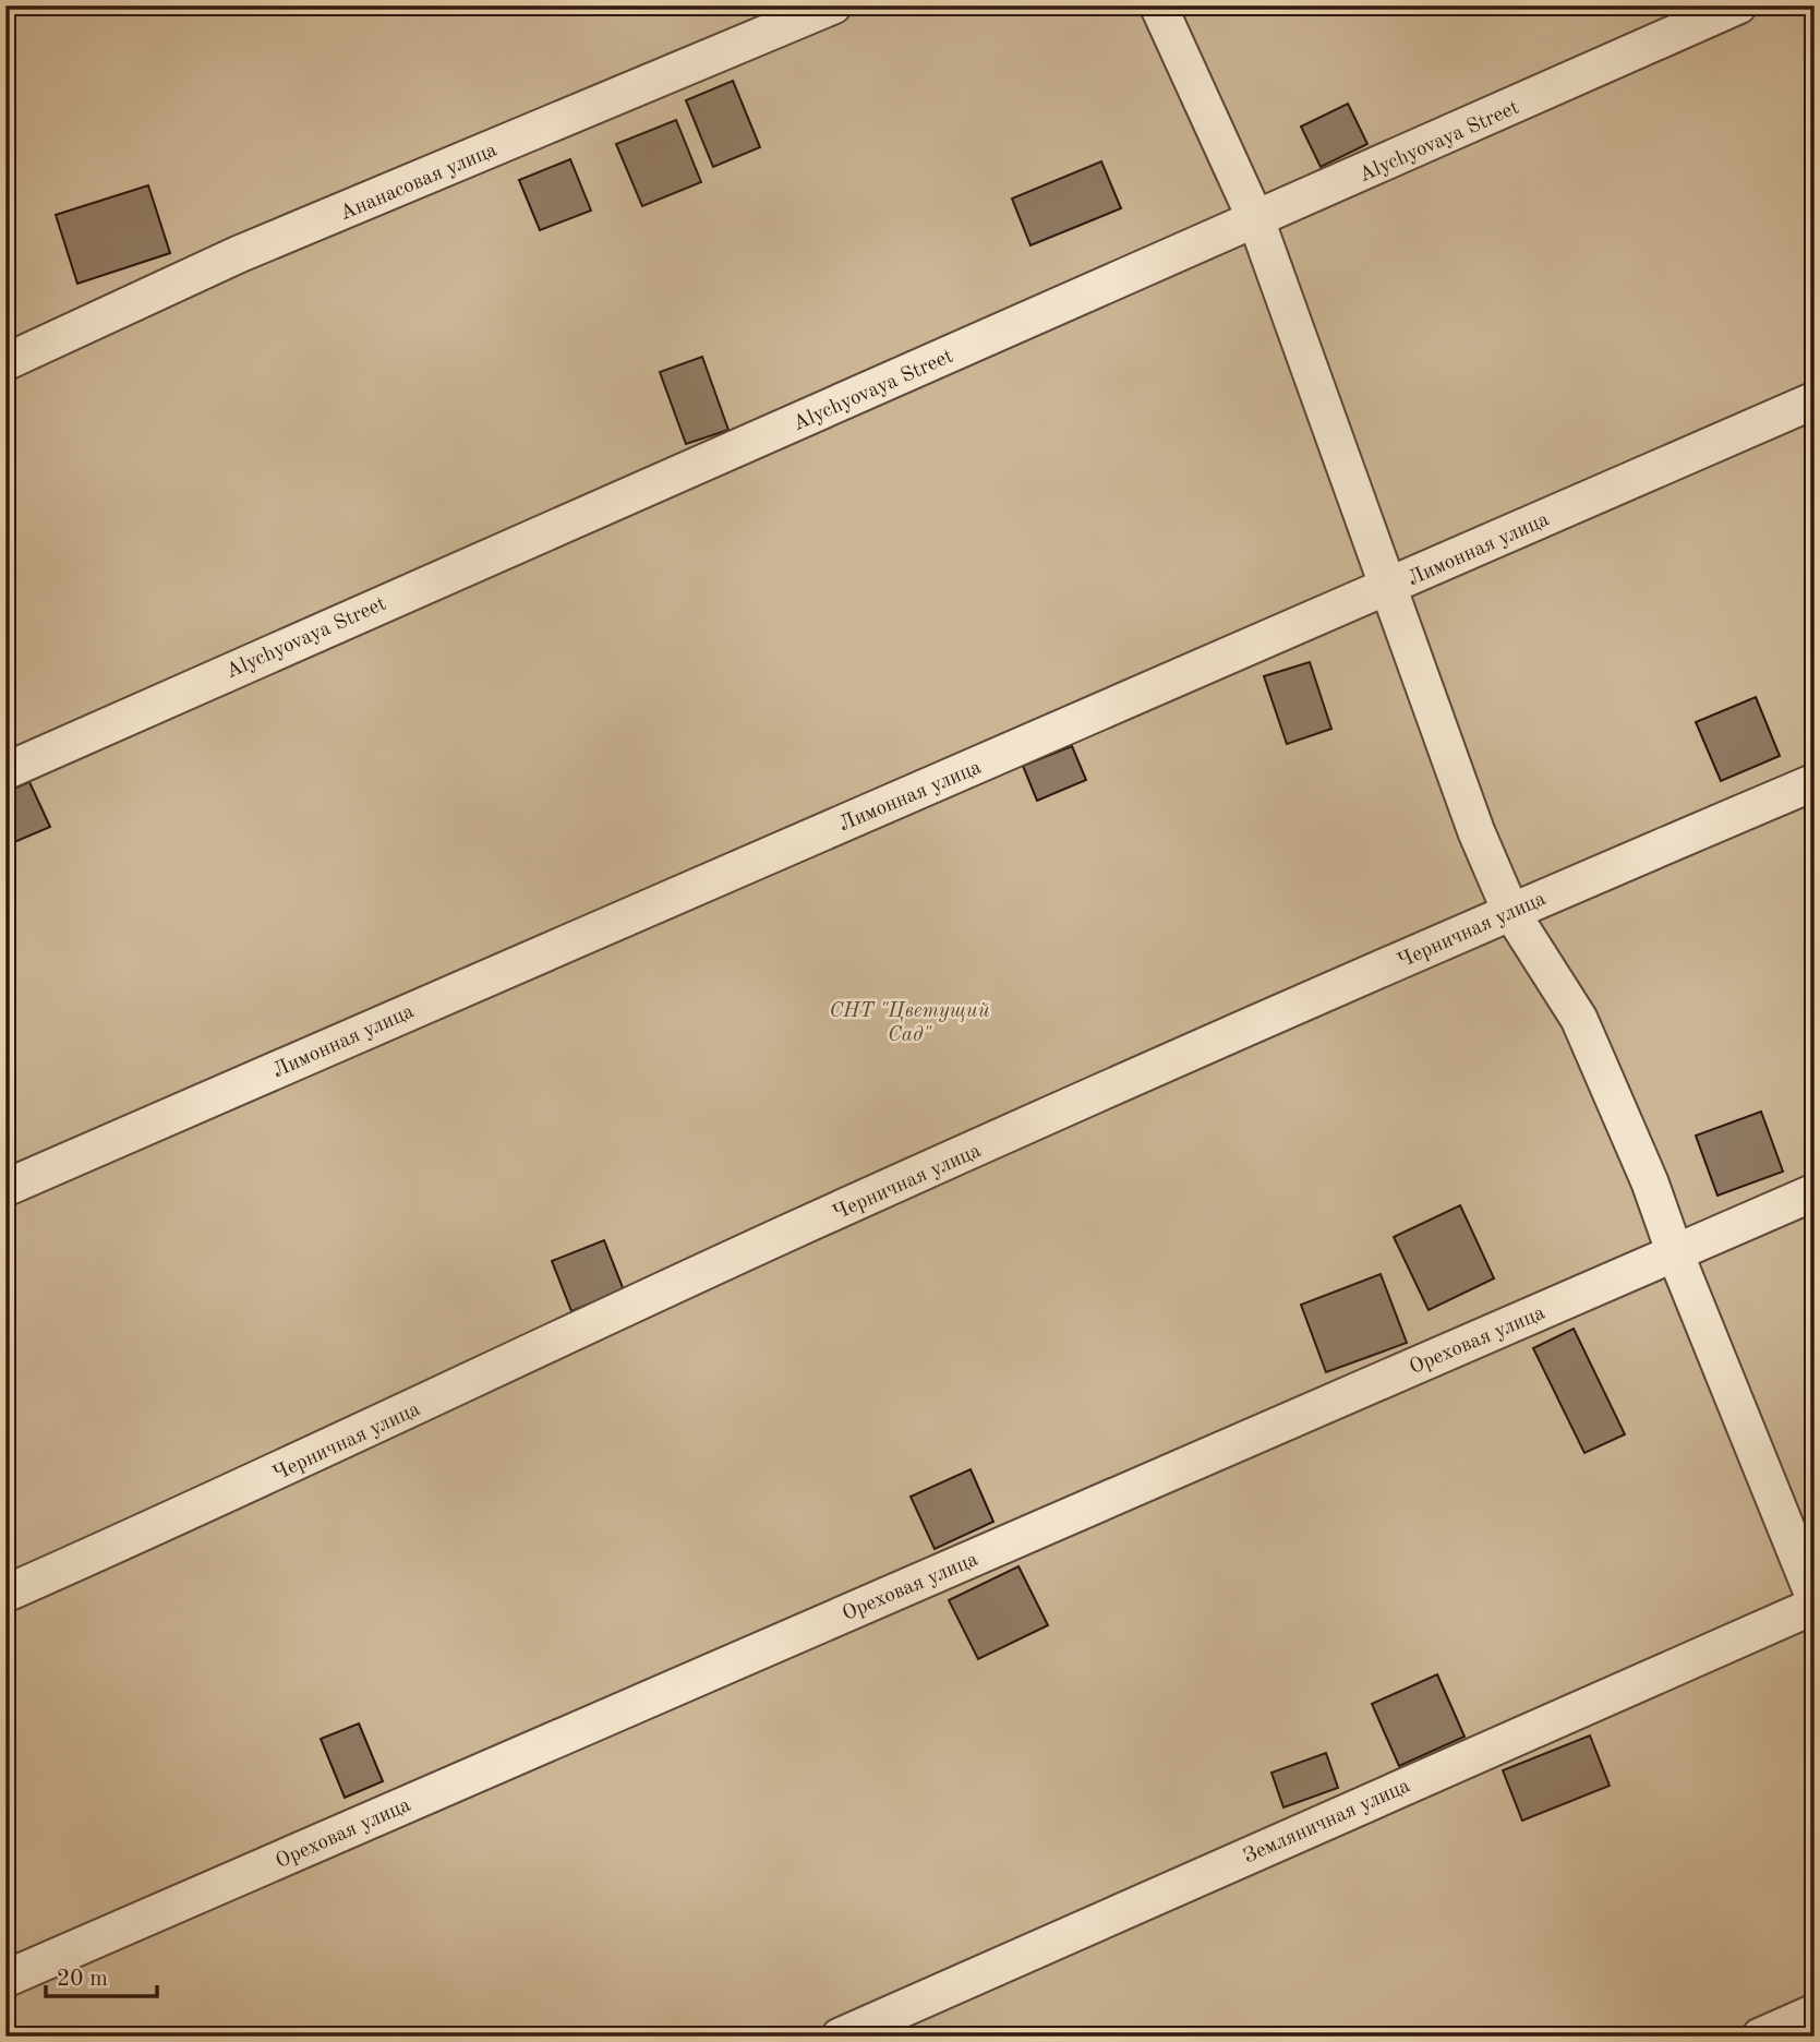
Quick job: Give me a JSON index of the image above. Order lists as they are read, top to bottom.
{
  "streets": {
    "street": [
      "Alychyovaya Street",
      "Ананасовая улица",
      "Лимонная улица",
      "Черничная улица",
      "Ореховая улица",
      "Земляничная улица"
    ]
  },
  "parks": ["СНТ \"Цветущий Сад\""],
  "scale_bar": "20 m"
}
